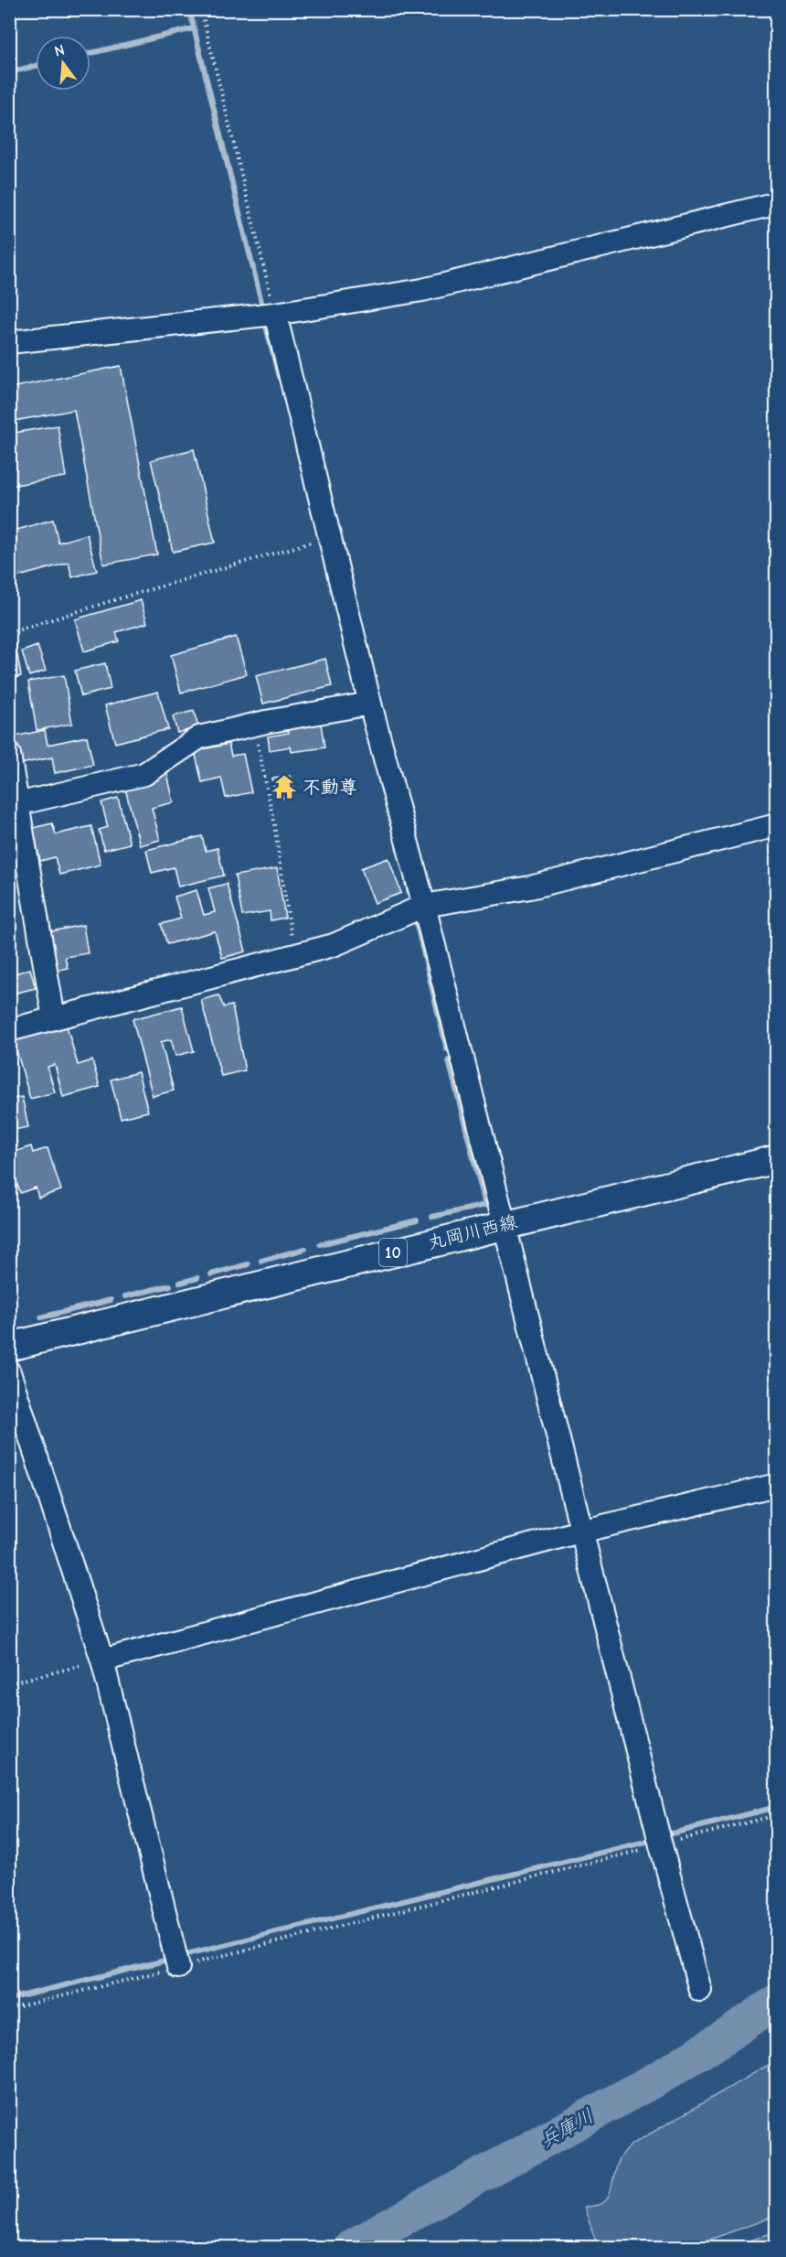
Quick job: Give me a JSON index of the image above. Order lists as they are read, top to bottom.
{
  "streets": {
    "main road": ["丸岡川西線", "10"]
  },
  "water": ["兵庫川"],
  "places": {
    "temple": ["不動尊"]
  },
  "north": "top"
}
